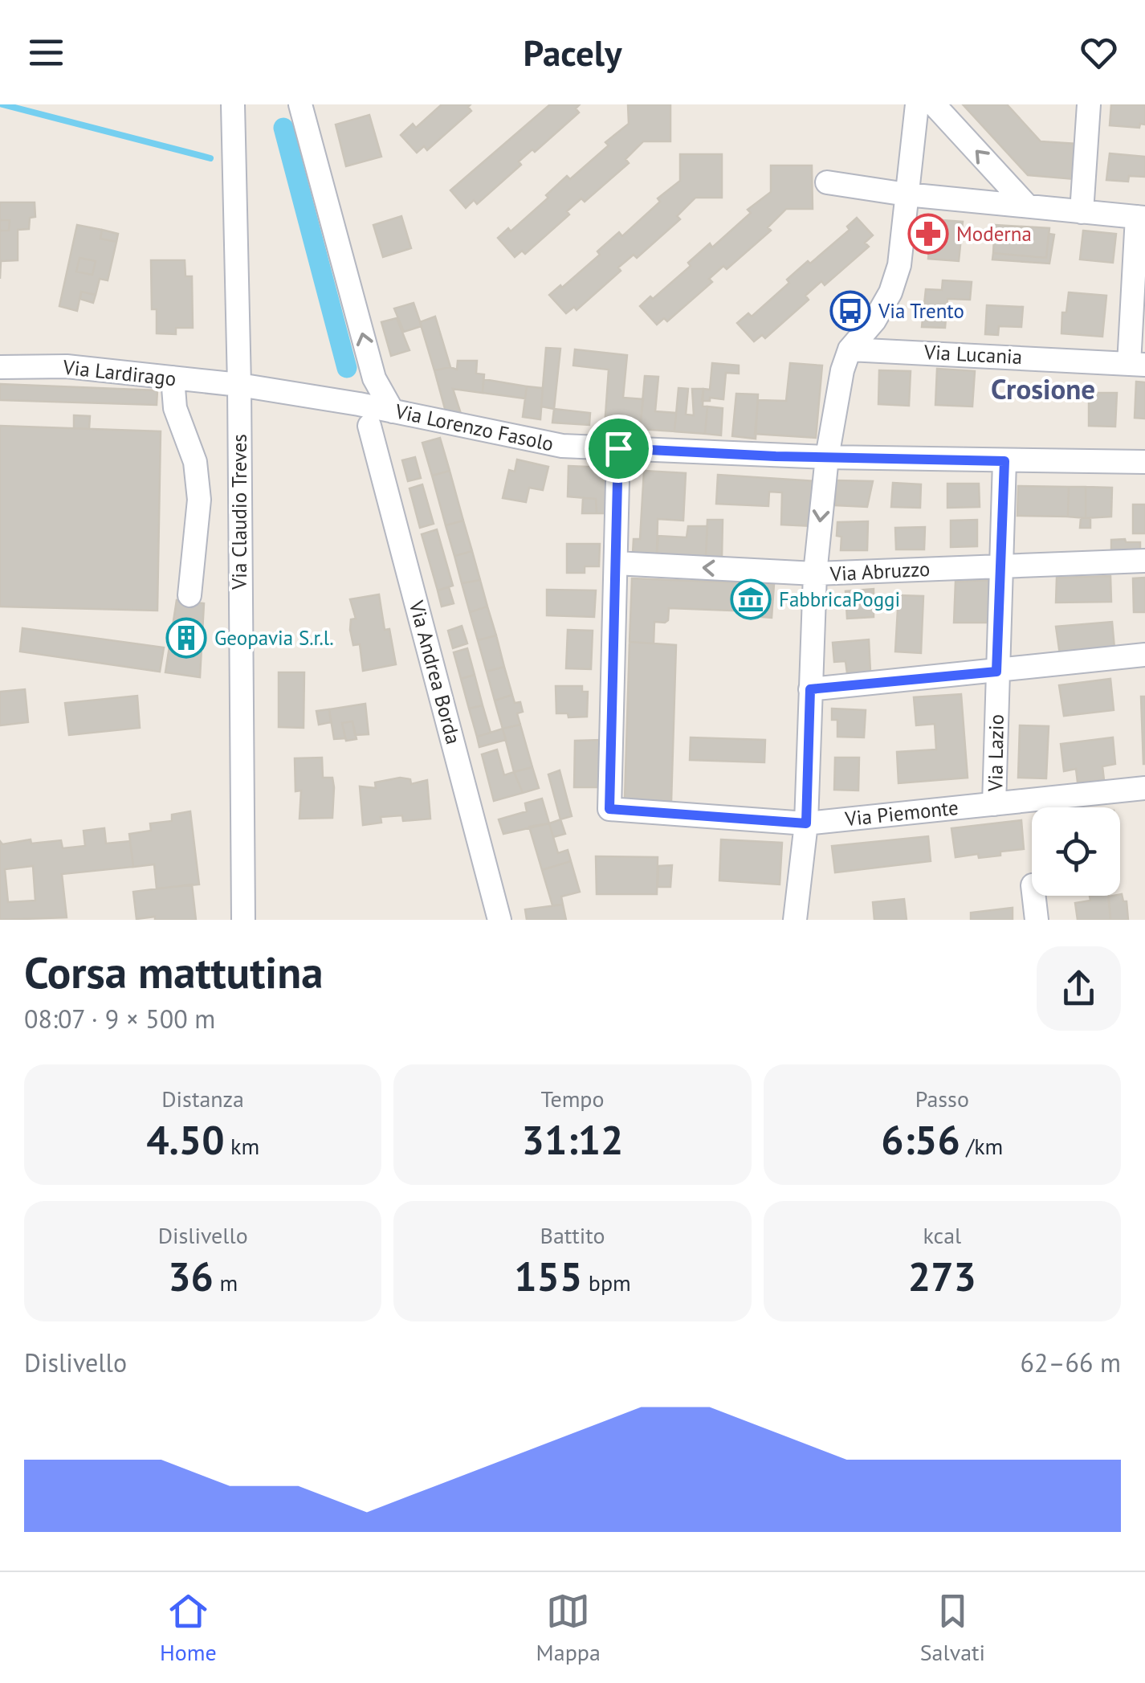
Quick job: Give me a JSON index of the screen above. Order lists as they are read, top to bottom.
{
  "streets": {
    "street": [
      "Via Lucania",
      "Via Lardirago",
      "Via Lorenzo Fasolo",
      "Via Claudio Treves",
      "Via Abruzzo",
      "Via Andrea Borda",
      "Via Lazio",
      "Via Piemonte"
    ]
  },
  "crossings": [
    ["Via Lardirago", "Via Lorenzo Fasolo"],
    ["Via Lardirago", "Via Claudio Treves"],
    ["Via Lorenzo Fasolo", "Via Claudio Treves"],
    ["Via Lorenzo Fasolo", "Via Lazio"],
    ["Via Abruzzo", "Via Lazio"],
    ["Via Abruzzo", "Via Piemonte"],
    ["Via Lazio", "Via Piemonte"]
  ],
  "one_way": ["Via Abruzzo"],
  "districts": ["Crosione"],
  "places": {
    "pharmacy": ["Moderna"],
    "bus stop": ["Via Trento"],
    "museum": ["FabbricaPoggi"],
    "building": ["Geopavia S.r.l."]
  },
  "page": {
    "header": "Pacely",
    "heading": ["Corsa mattutina", "08:07 · 9 × 500 m"],
    "stats": [
      ["Distanza", "4.50 km"],
      ["Tempo", "31:12"],
      ["Passo", "6:56 /km"],
      ["Dislivello", "36 m"],
      ["Battito", "155 bpm"],
      ["kcal", "273"]
    ],
    "chart": ["Dislivello", "62–66 m"],
    "tabs": ["Home", "Mappa", "Salvati"]
  }
}
